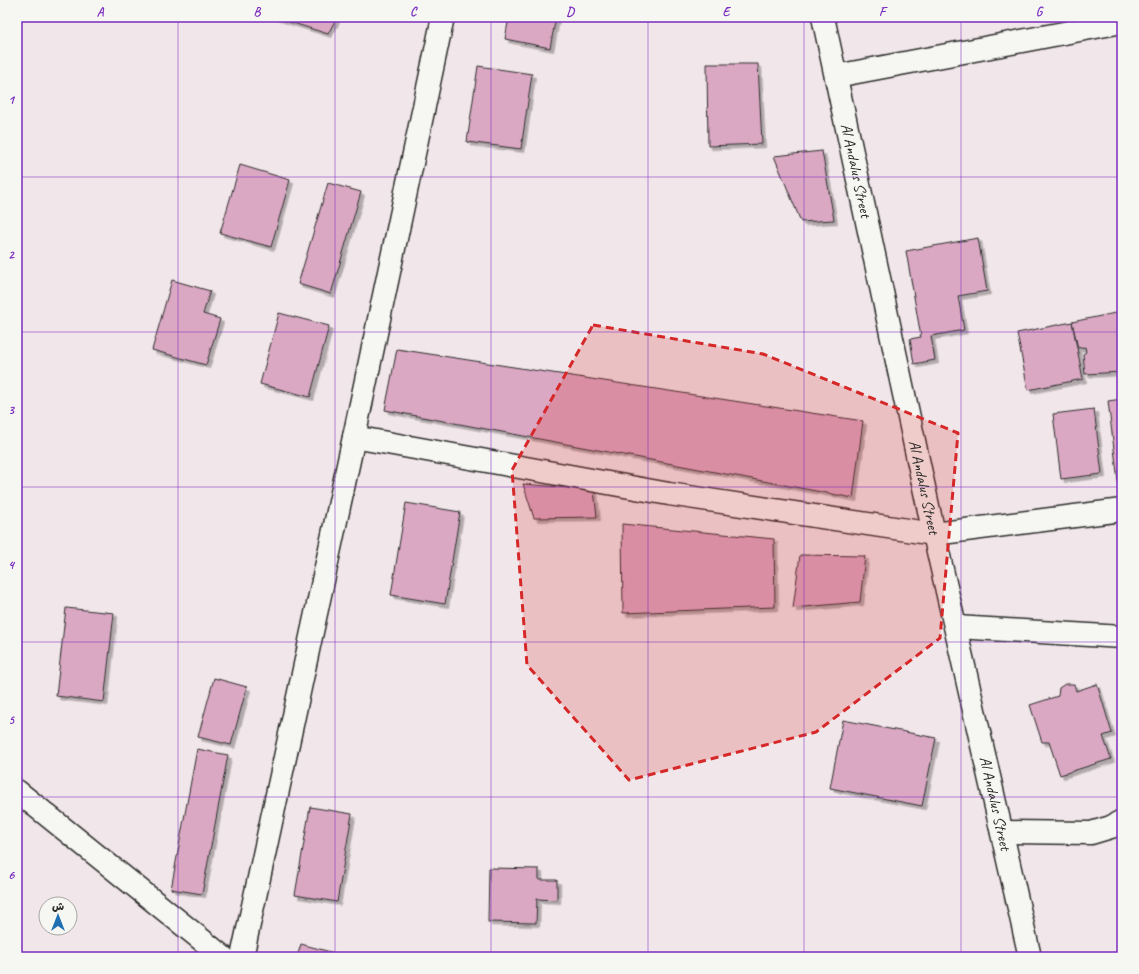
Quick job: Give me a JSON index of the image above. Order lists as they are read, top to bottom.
{
  "streets": {
    "main road": ["Al Andalus Street"]
  },
  "north": "top",
  "grid": {
    "columns": [
      "A",
      "B",
      "C",
      "D",
      "E",
      "F",
      "G"
    ],
    "rows": [
      "1",
      "2",
      "3",
      "4",
      "5",
      "6"
    ]
  }
}
